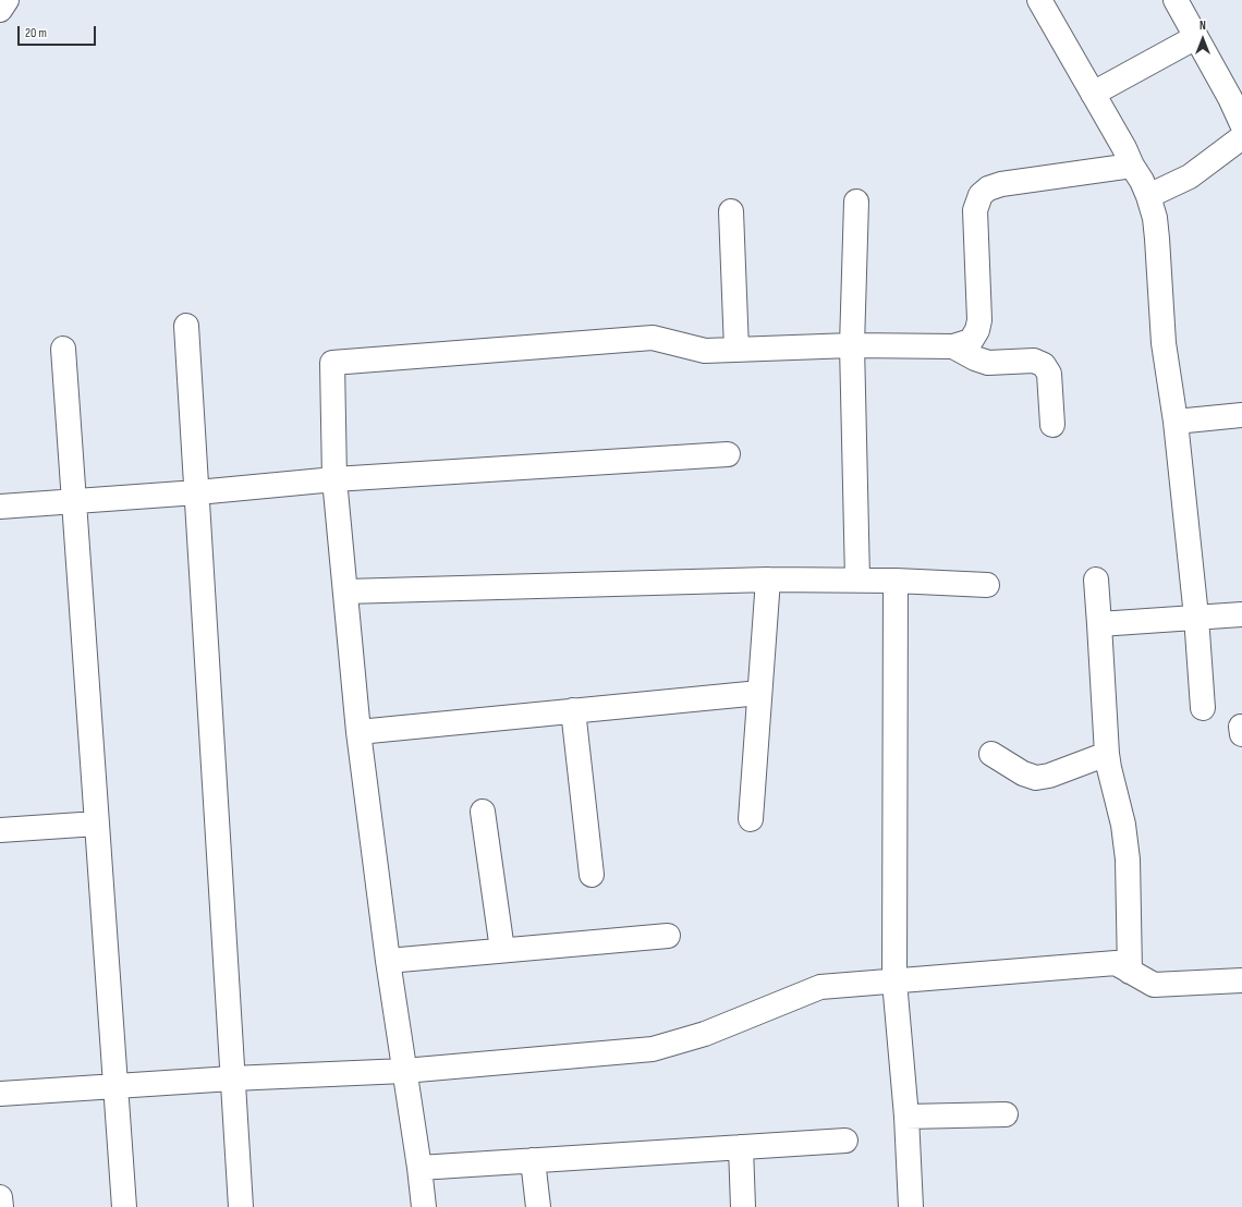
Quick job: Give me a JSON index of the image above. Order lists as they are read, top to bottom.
{
  "scale_bar": "20 m",
  "north": "top"
}
